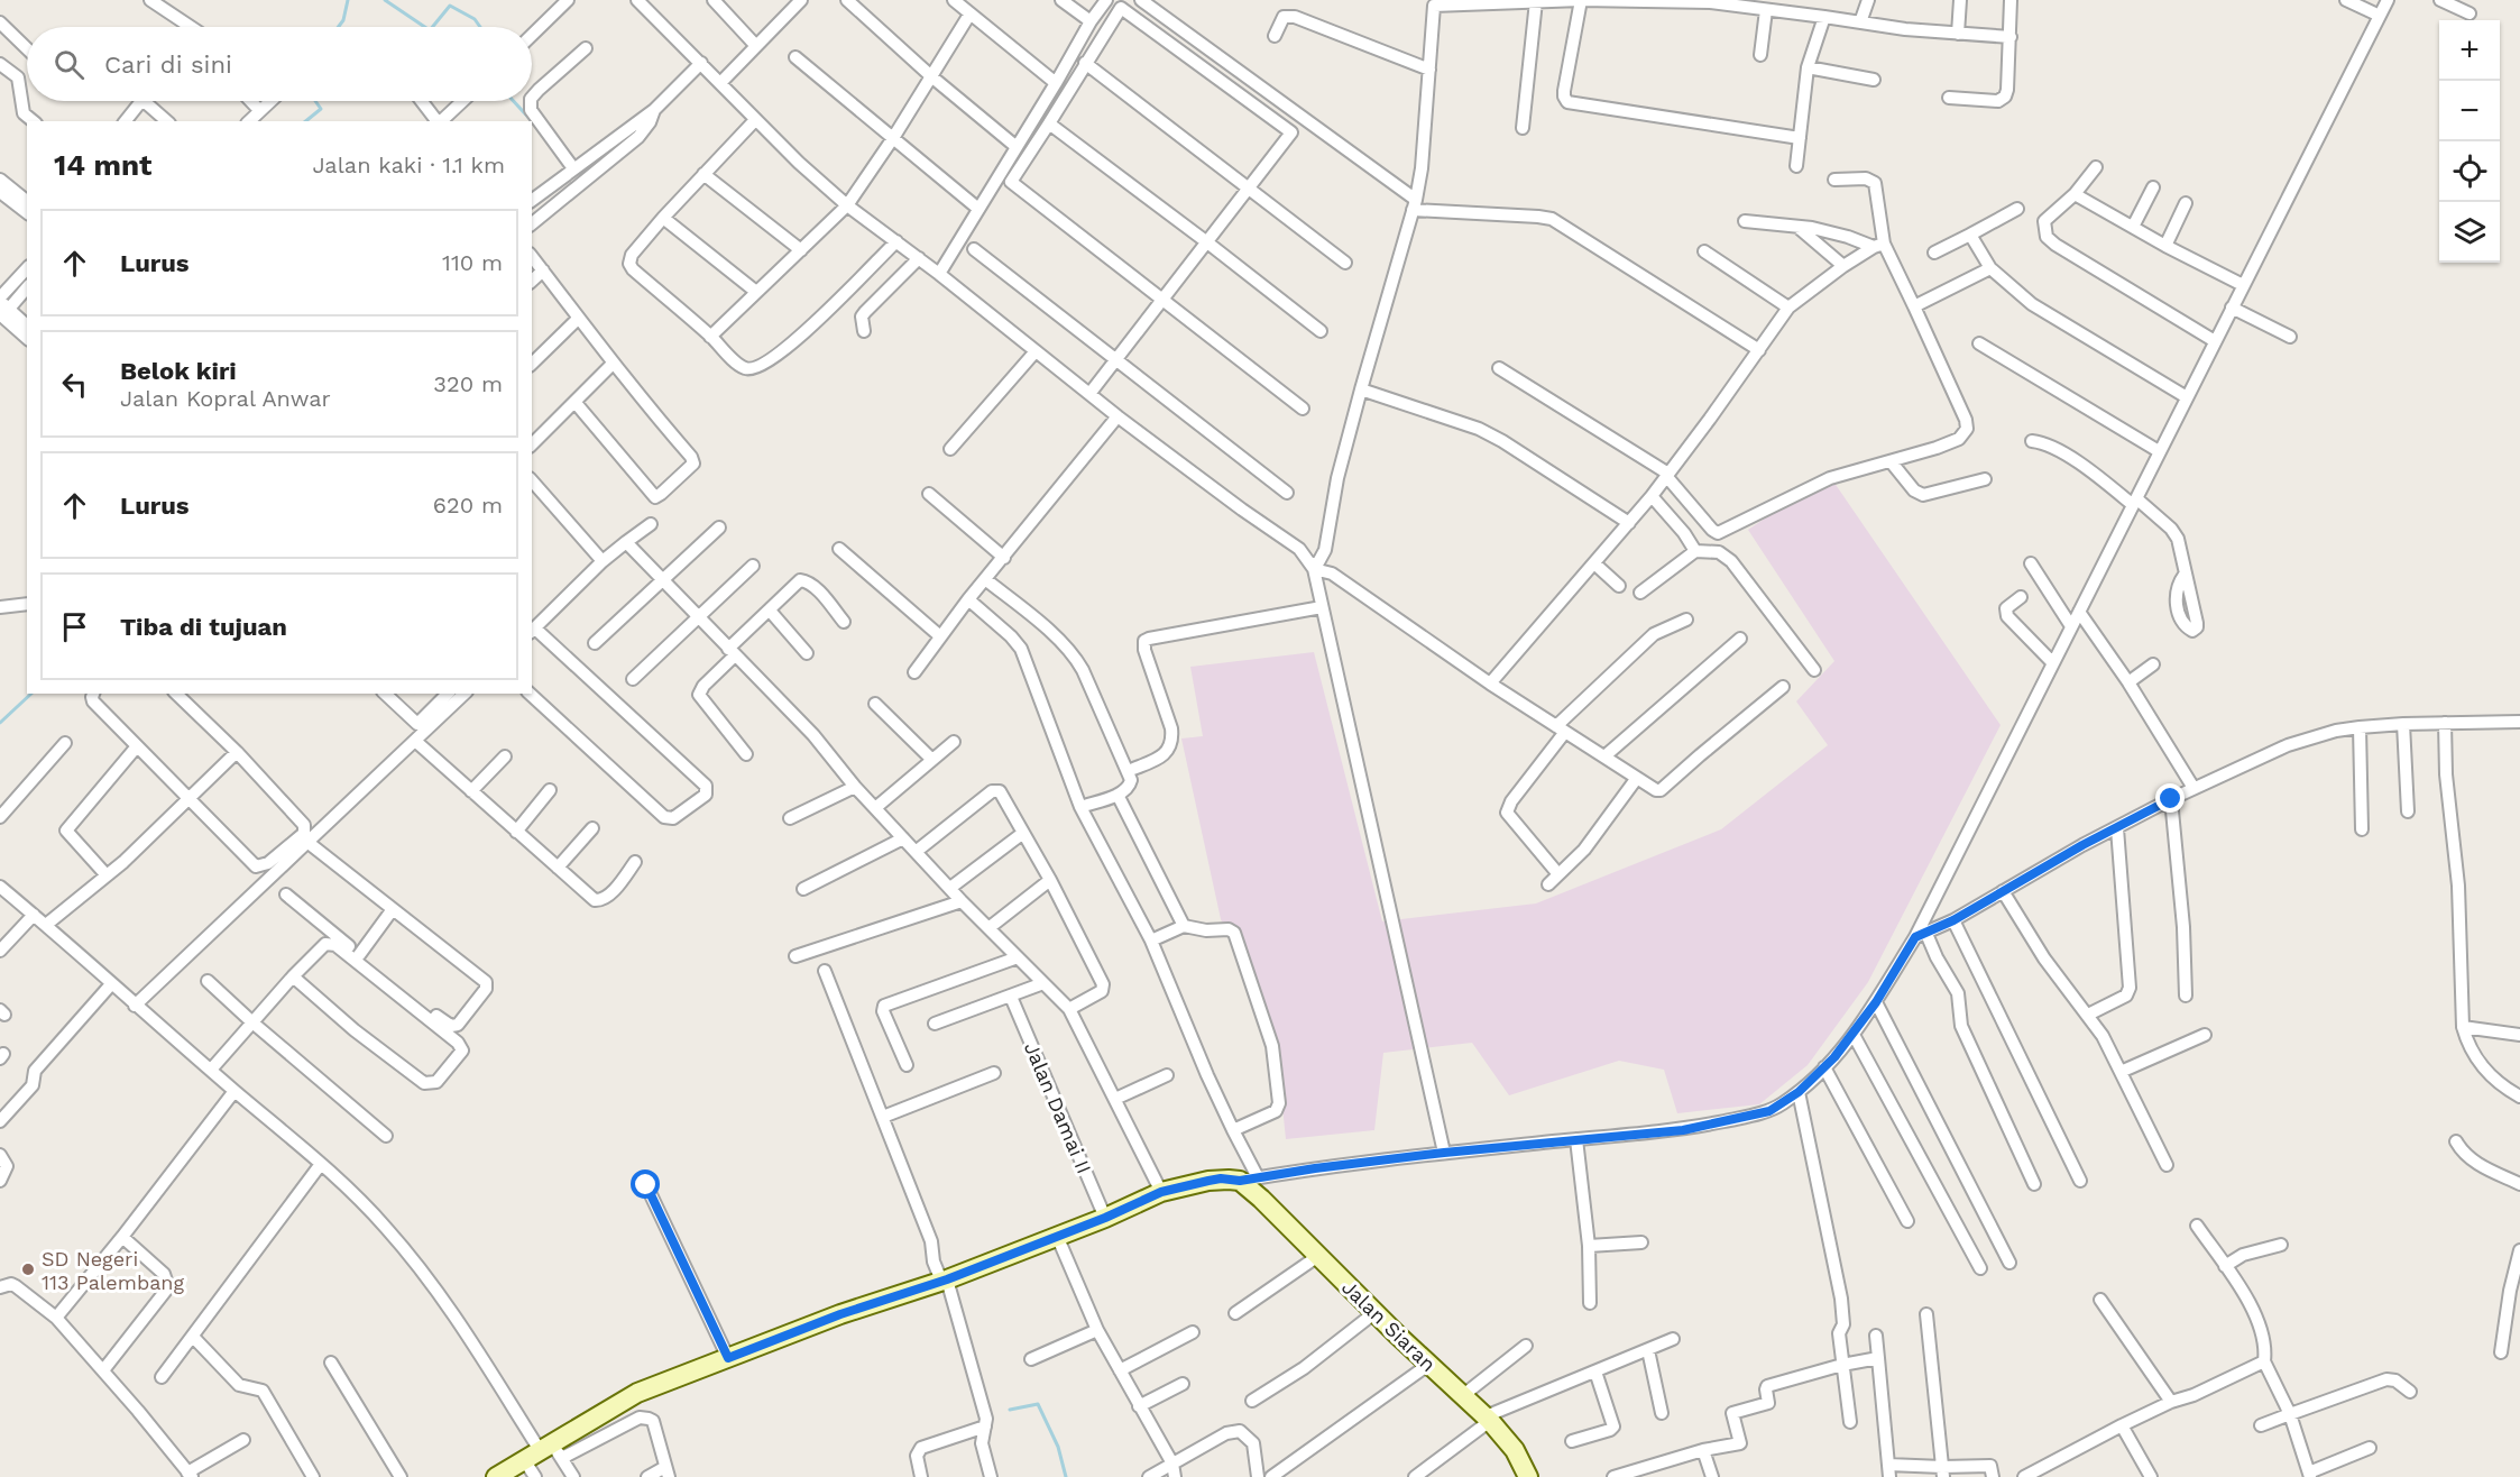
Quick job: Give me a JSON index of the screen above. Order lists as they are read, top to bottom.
{
  "streets": {
    "street": ["Jalan Damai II", "Jalan Siaran"]
  },
  "places": ["SD Negeri 113 Palembang"],
  "page": {
    "map_buttons": ["+", "−"],
    "search": "Cari di sini",
    "heading": ["14 mnt", "Jalan kaki · 1.1 km"],
    "list": [
      ["Lurus", "110 m"],
      ["Belok kiri", "Jalan Kopral Anwar", "320 m"],
      ["Lurus", "620 m"],
      "Tiba di tujuan"
    ]
  }
}
